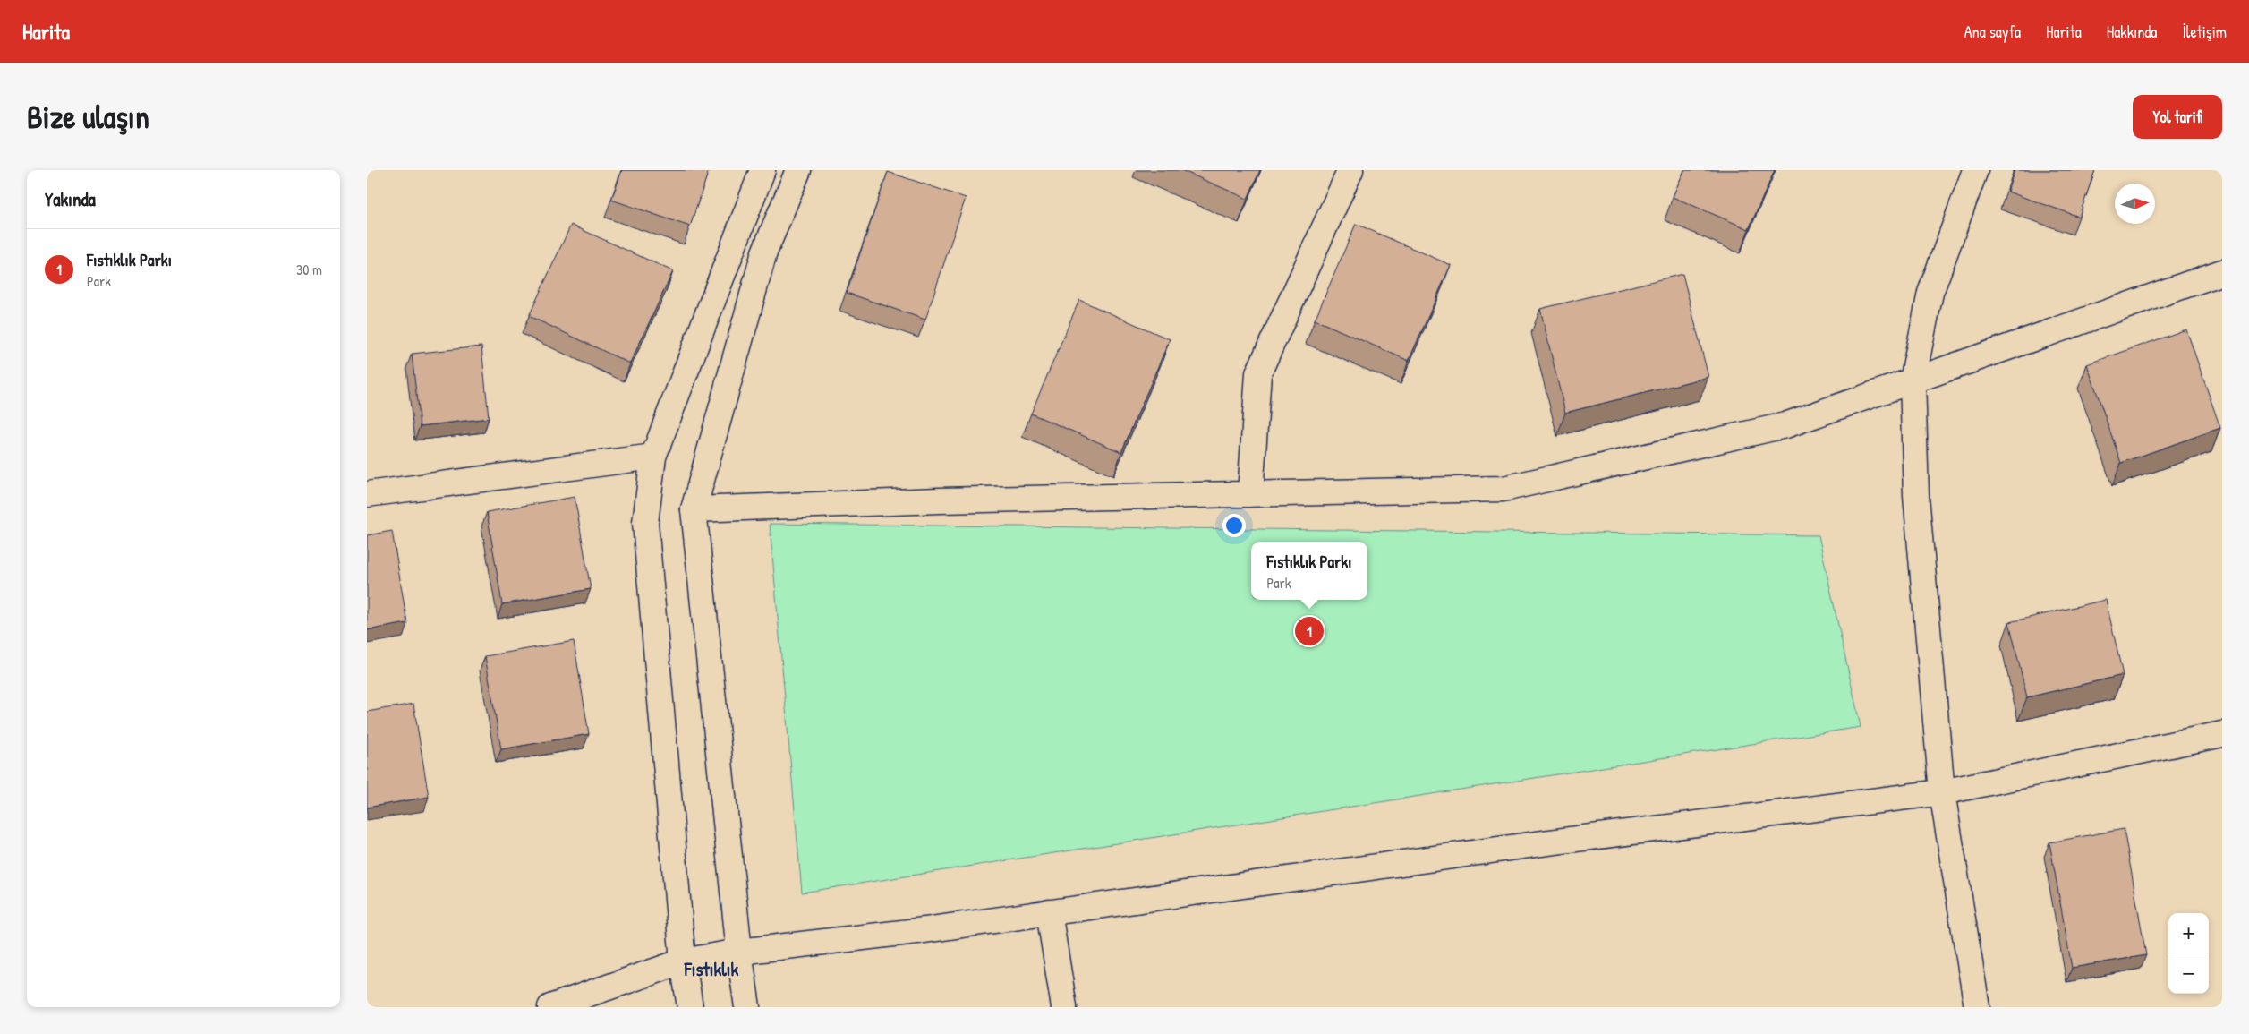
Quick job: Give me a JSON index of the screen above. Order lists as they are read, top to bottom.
{
  "districts": ["Fıstıklık"],
  "north": "right",
  "page": {
    "header": "Harita",
    "nav": [
      "Ana sayfa",
      "Harita",
      "Hakkında",
      "İletişim"
    ],
    "buttons": "Yol tarifi",
    "title": "Bize ulaşın",
    "heading": "Yakında",
    "list": [
      {
        "mark": "1",
        "name": "Fıstıklık Parkı",
        "note": "Park",
        "value": "30 m"
      }
    ],
    "popup": ["Fıstıklık Parkı", "Park"],
    "pins": "1",
    "map_buttons": ["+", "−"]
  }
}
